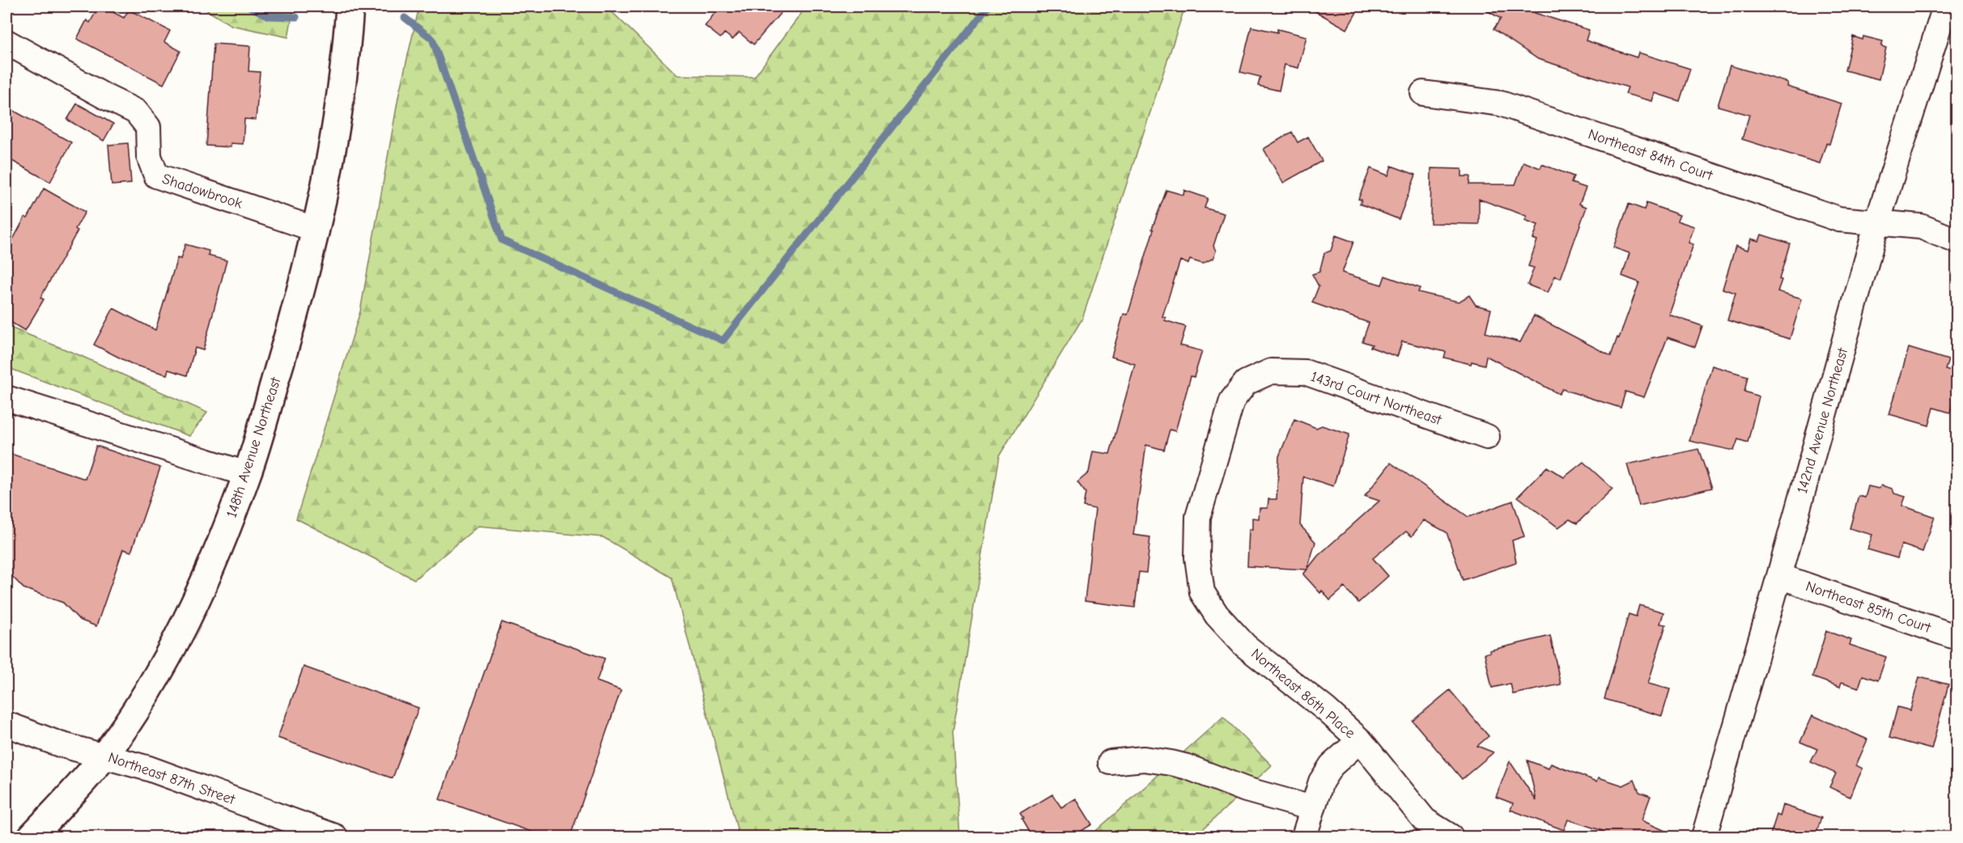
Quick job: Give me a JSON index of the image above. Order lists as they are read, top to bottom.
{
  "streets": {
    "main road": ["148th Avenue Northeast"],
    "street": [
      "Northeast 84th Court",
      "Shadowbrook",
      "143rd Court Northeast",
      "142nd Avenue Northeast",
      "Northeast 85th Court",
      "Northeast 86th Place",
      "Northeast 87th Street"
    ]
  },
  "crossings": [
    ["Northeast 84th Court", "142nd Avenue Northeast"],
    ["Shadowbrook", "148th Avenue Northeast"],
    ["143rd Court Northeast", "Northeast 86th Place"],
    ["142nd Avenue Northeast", "Northeast 85th Court"],
    ["148th Avenue Northeast", "Northeast 87th Street"]
  ]
}
